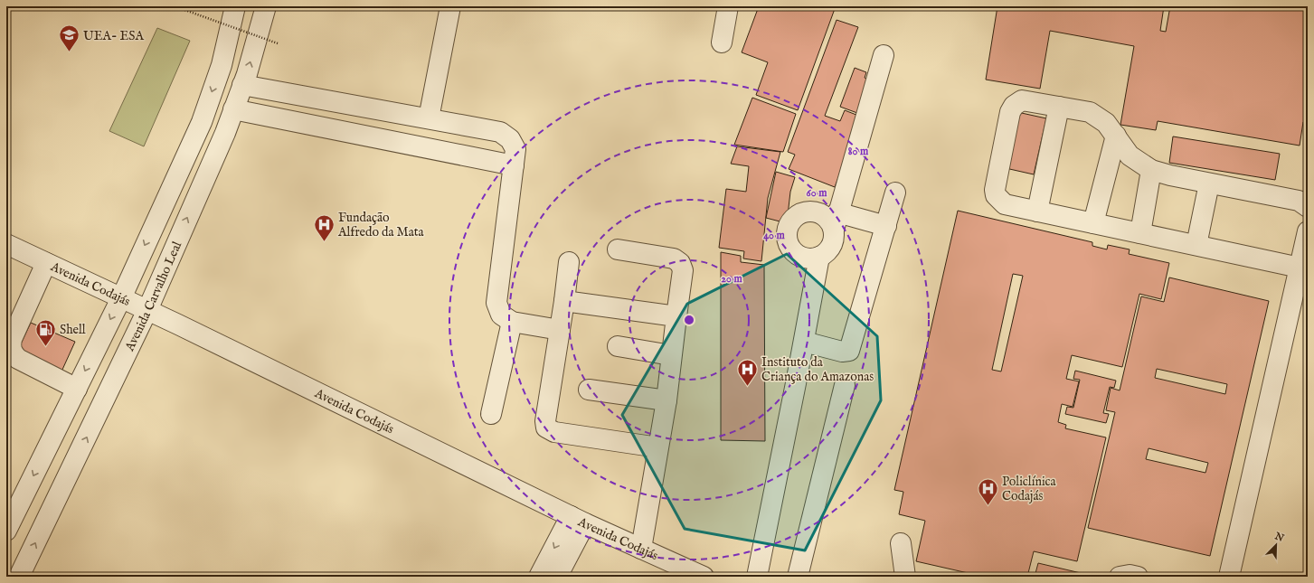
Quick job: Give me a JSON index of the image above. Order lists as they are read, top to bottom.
{
  "streets": {
    "street": ["Avenida Codajás", "Avenida Carvalho Leal"]
  },
  "crossings": [
    ["Avenida Codajás", "Avenida Carvalho Leal"]
  ],
  "places": {
    "school or university": ["UEA- ESA"],
    "hospital": ["Fundação Alfredo da Mata", "Instituto da Criança do Amazonas", "Policlínica Codajás"],
    "fuel station": ["Shell"]
  },
  "north": "top right",
  "rings": [
    "80 m",
    "60 m",
    "40 m",
    "20 m"
  ]
}
